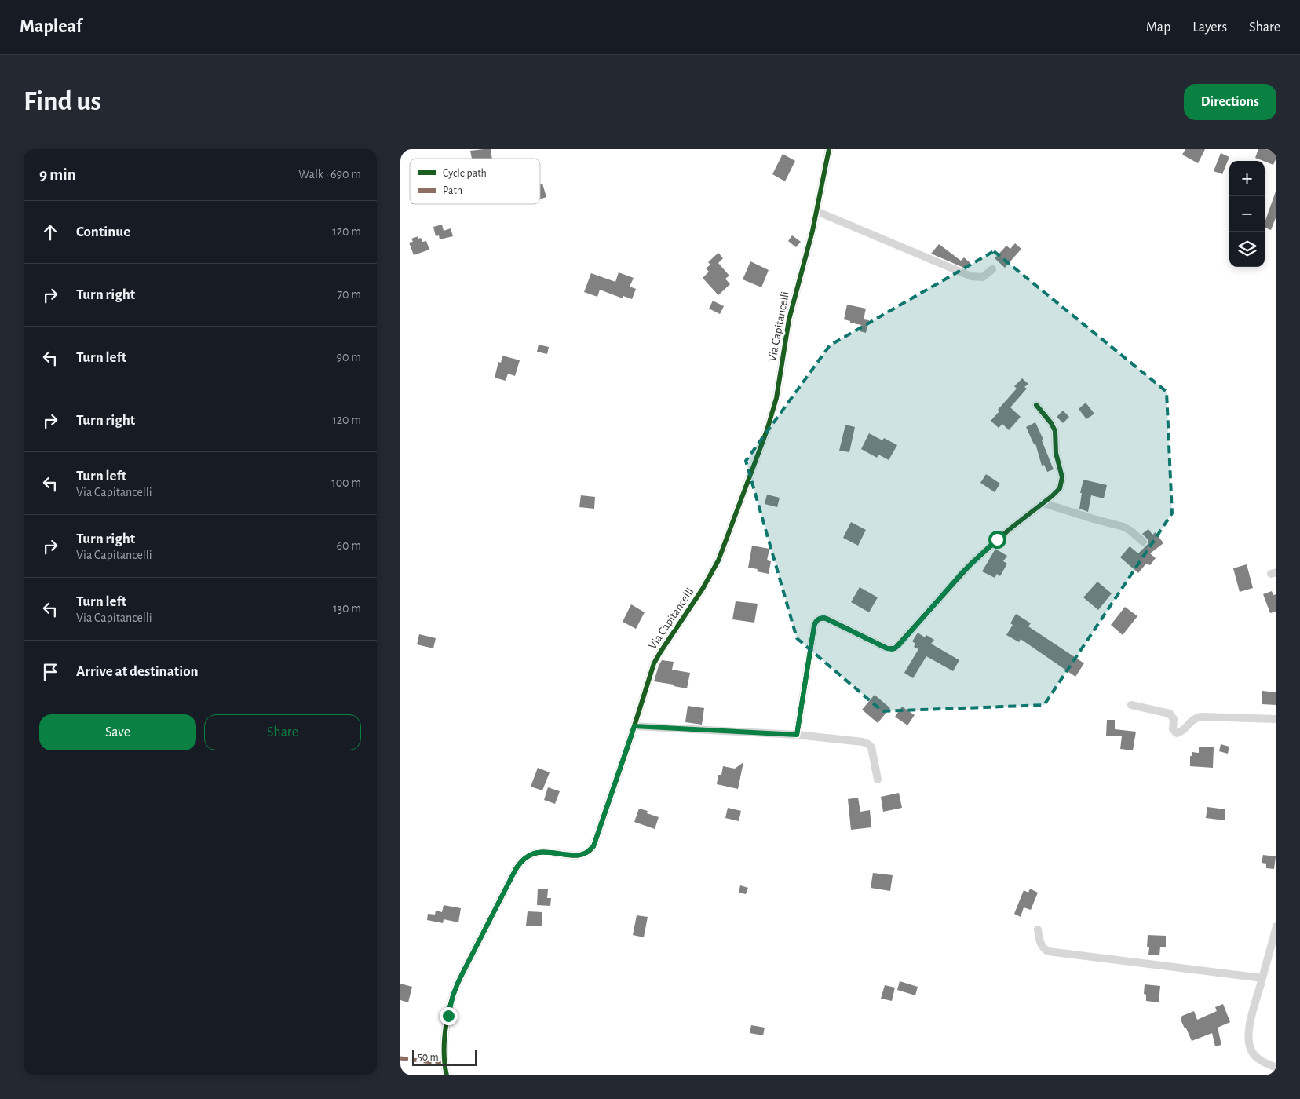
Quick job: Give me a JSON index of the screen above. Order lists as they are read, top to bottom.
{
  "streets": {
    "street": ["Via Capitancelli"]
  },
  "legend": ["Cycle path", "Path"],
  "scale_bar": "50 m",
  "page": {
    "header": "Mapleaf",
    "nav": ["Map", "Layers", "Share"],
    "buttons": [
      "Directions",
      ["Save", "Share"]
    ],
    "title": "Find us",
    "heading": ["9 min", "Walk · 690 m"],
    "map_buttons": ["+", "−"],
    "list": [
      ["Continue", "120 m"],
      ["Turn right", "70 m"],
      ["Turn left", "90 m"],
      ["Turn right", "120 m"],
      ["Turn left", "Via Capitancelli", "100 m"],
      ["Turn right", "Via Capitancelli", "60 m"],
      ["Turn left", "Via Capitancelli", "130 m"],
      "Arrive at destination"
    ],
    "scale": "50 m"
  }
}
